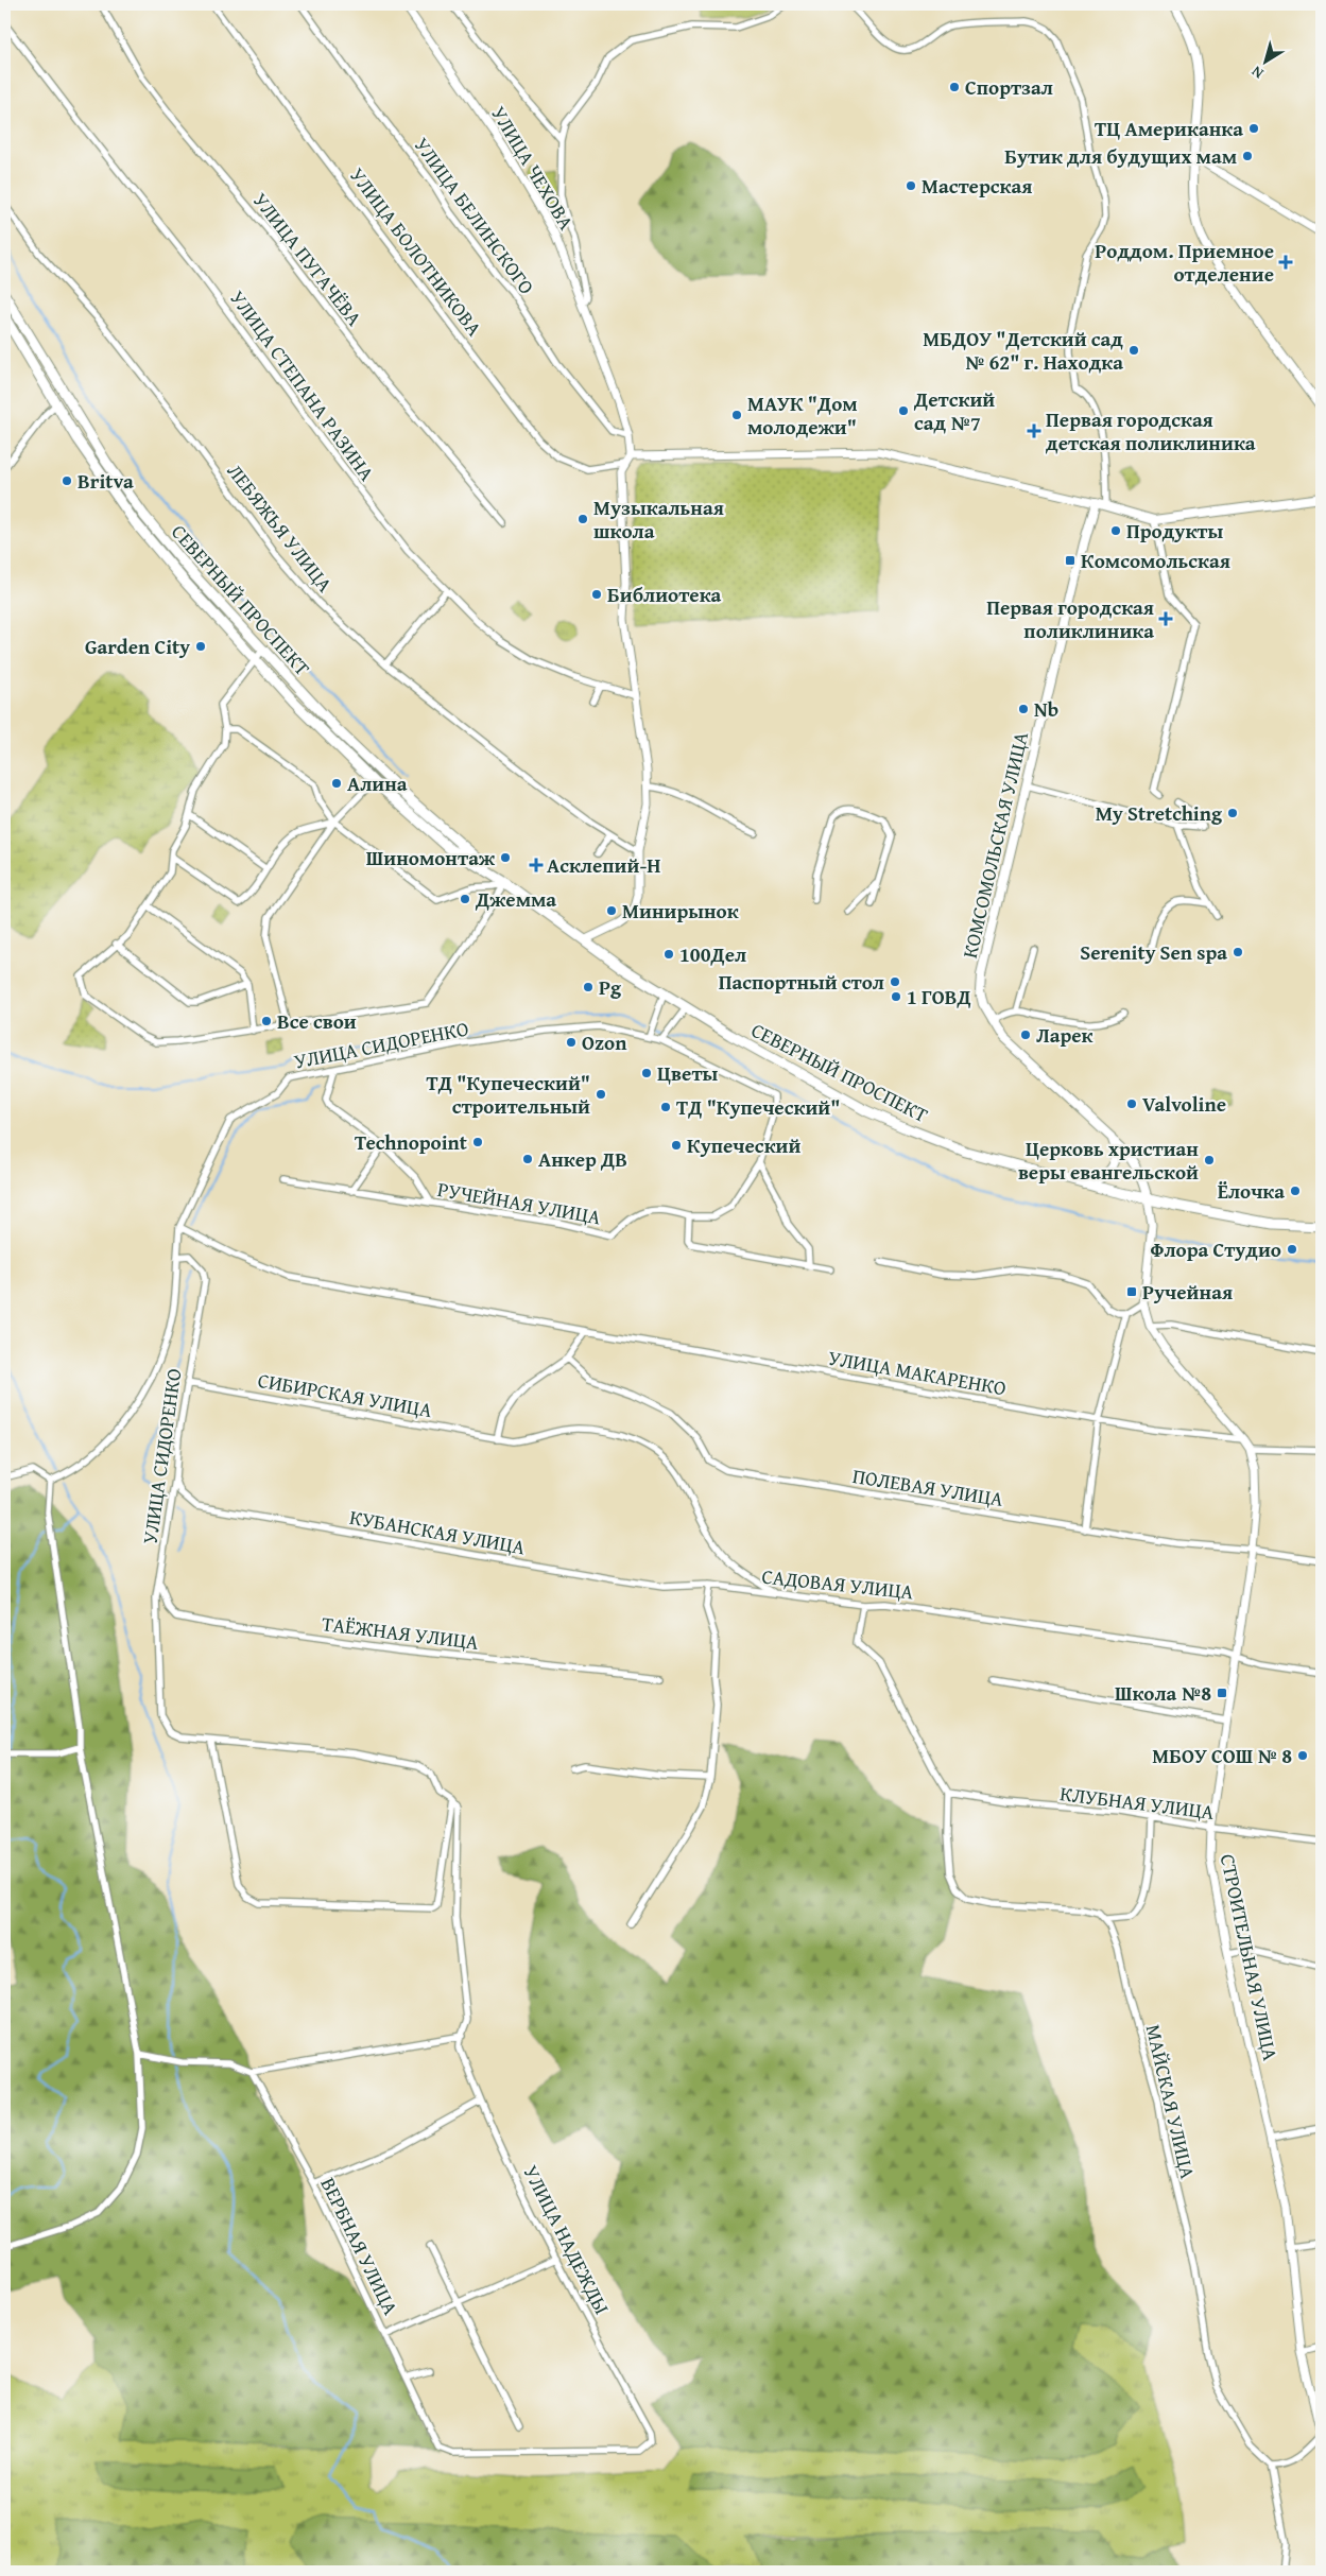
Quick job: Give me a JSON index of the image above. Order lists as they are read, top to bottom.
{
  "streets": {
    "main road": ["СЕВЕРНЫЙ ПРОСПЕКТ", "КОМСОМОЛЬСКАЯ УЛИЦА"],
    "street": [
      "УЛИЦА ЧЕХОВА",
      "УЛИЦА БЕЛИНСКОГО",
      "УЛИЦА БОЛОТНИКОВА",
      "УЛИЦА ПУГАЧЁВА",
      "УЛИЦА СТЕПАНА РАЗИНА",
      "ЛЕБЯЖЬЯ УЛИЦА",
      "УЛИЦА СИДОРЕНКО",
      "РУЧЕЙНАЯ УЛИЦА",
      "УЛИЦА МАКАРЕНКО",
      "СИБИРСКАЯ УЛИЦА",
      "ПОЛЕВАЯ УЛИЦА",
      "КУБАНСКАЯ УЛИЦА",
      "САДОВАЯ УЛИЦА",
      "ТАЁЖНАЯ УЛИЦА",
      "КЛУБНАЯ УЛИЦА",
      "СТРОИТЕЛЬНАЯ УЛИЦА",
      "МАЙСКАЯ УЛИЦА",
      "УЛИЦА НАДЕЖДЫ",
      "ВЕРБНАЯ УЛИЦА"
    ]
  },
  "crossings": [
    ["УЛИЦА ЧЕХОВА", "УЛИЦА БЕЛИНСКОГО"],
    ["СЕВЕРНЫЙ ПРОСПЕКТ", "КОМСОМОЛЬСКАЯ УЛИЦА"],
    ["СЕВЕРНЫЙ ПРОСПЕКТ", "УЛИЦА СИДОРЕНКО"],
    ["СЕВЕРНЫЙ ПРОСПЕКТ", "СТРОИТЕЛЬНАЯ УЛИЦА"],
    ["КОМСОМОЛЬСКАЯ УЛИЦА", "СТРОИТЕЛЬНАЯ УЛИЦА"],
    ["УЛИЦА СИДОРЕНКО", "РУЧЕЙНАЯ УЛИЦА"],
    ["УЛИЦА СИДОРЕНКО", "УЛИЦА МАКАРЕНКО"],
    ["УЛИЦА СИДОРЕНКО", "СИБИРСКАЯ УЛИЦА"],
    ["УЛИЦА СИДОРЕНКО", "КУБАНСКАЯ УЛИЦА"],
    ["УЛИЦА СИДОРЕНКО", "ТАЁЖНАЯ УЛИЦА"],
    ["УЛИЦА МАКАРЕНКО", "СТРОИТЕЛЬНАЯ УЛИЦА"],
    ["СИБИРСКАЯ УЛИЦА", "САДОВАЯ УЛИЦА"],
    ["ПОЛЕВАЯ УЛИЦА", "СТРОИТЕЛЬНАЯ УЛИЦА"],
    ["КУБАНСКАЯ УЛИЦА", "САДОВАЯ УЛИЦА"],
    ["САДОВАЯ УЛИЦА", "СТРОИТЕЛЬНАЯ УЛИЦА"],
    ["КЛУБНАЯ УЛИЦА", "СТРОИТЕЛЬНАЯ УЛИЦА"],
    ["УЛИЦА НАДЕЖДЫ", "ВЕРБНАЯ УЛИЦА"]
  ],
  "places": {
    "other": [
      "Спортзал",
      "ТЦ Американка",
      "Бутик для будущих мам",
      "Мастерская",
      "МБДОУ \"Детский сад № 62\" г. Находка",
      "Детский сад №7",
      "МАУК \"Дом молодежи\"",
      "Britva",
      "Музыкальная школа",
      "Продукты",
      "Библиотека",
      "Garden City",
      "Nb",
      "Алина",
      "My Stretching",
      "Шиномонтаж",
      "Джемма",
      "Минирынок",
      "Serenity Sen spa",
      "100Дел",
      "Паспортный стол",
      "Pg",
      "1 ГОВД",
      "Все свои",
      "Ларек",
      "Ozon",
      "Цветы",
      "ТД \"Купеческий\" строительный",
      "Valvoline",
      "ТД \"Купеческий\"",
      "Technopoint",
      "Купеческий",
      "Анкер ДВ",
      "Церковь христиан веры евангельской",
      "Ёлочка",
      "Флора Студио",
      "МБОУ СОШ № 8"
    ],
    "health": [
      "Роддом. Приемное отделение",
      "Первая городская детская поликлиника",
      "Первая городская поликлиника",
      "Асклепий-Н"
    ],
    "transit": ["Комсомольская", "Ручейная", "Школа №8"]
  },
  "north": "bottom left"
}
